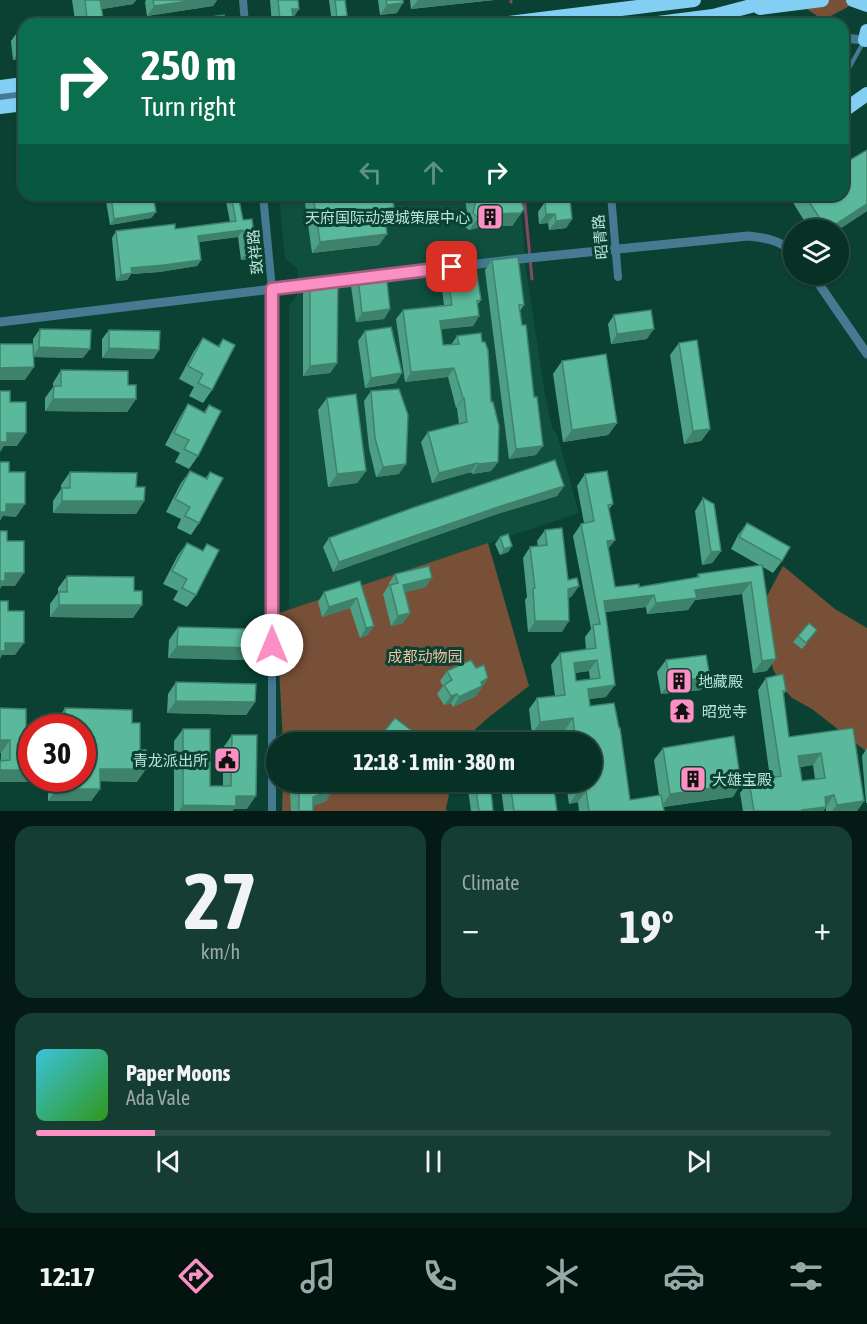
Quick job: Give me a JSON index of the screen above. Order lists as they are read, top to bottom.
{
  "streets": {
    "street": ["昭青路", "致祥路"]
  },
  "parks": ["成都动物园"],
  "places": {
    "building": ["天府国际动漫城策展中心", "地藏殿", "大雄宝殿"],
    "temple": ["昭觉寺"],
    "public building": ["青龙派出所"]
  },
  "page": {
    "turn": ["250 m", "Turn right"],
    "limit": "30",
    "trip": "12:18 · 1 min · 380 m",
    "tile": [
      ["27", "km/h"],
      "Climate"
    ],
    "heat": ["−", "19°", "+"],
    "song": ["Paper Moons", "Ada Vale"],
    "tabs": "12:17"
  }
}
